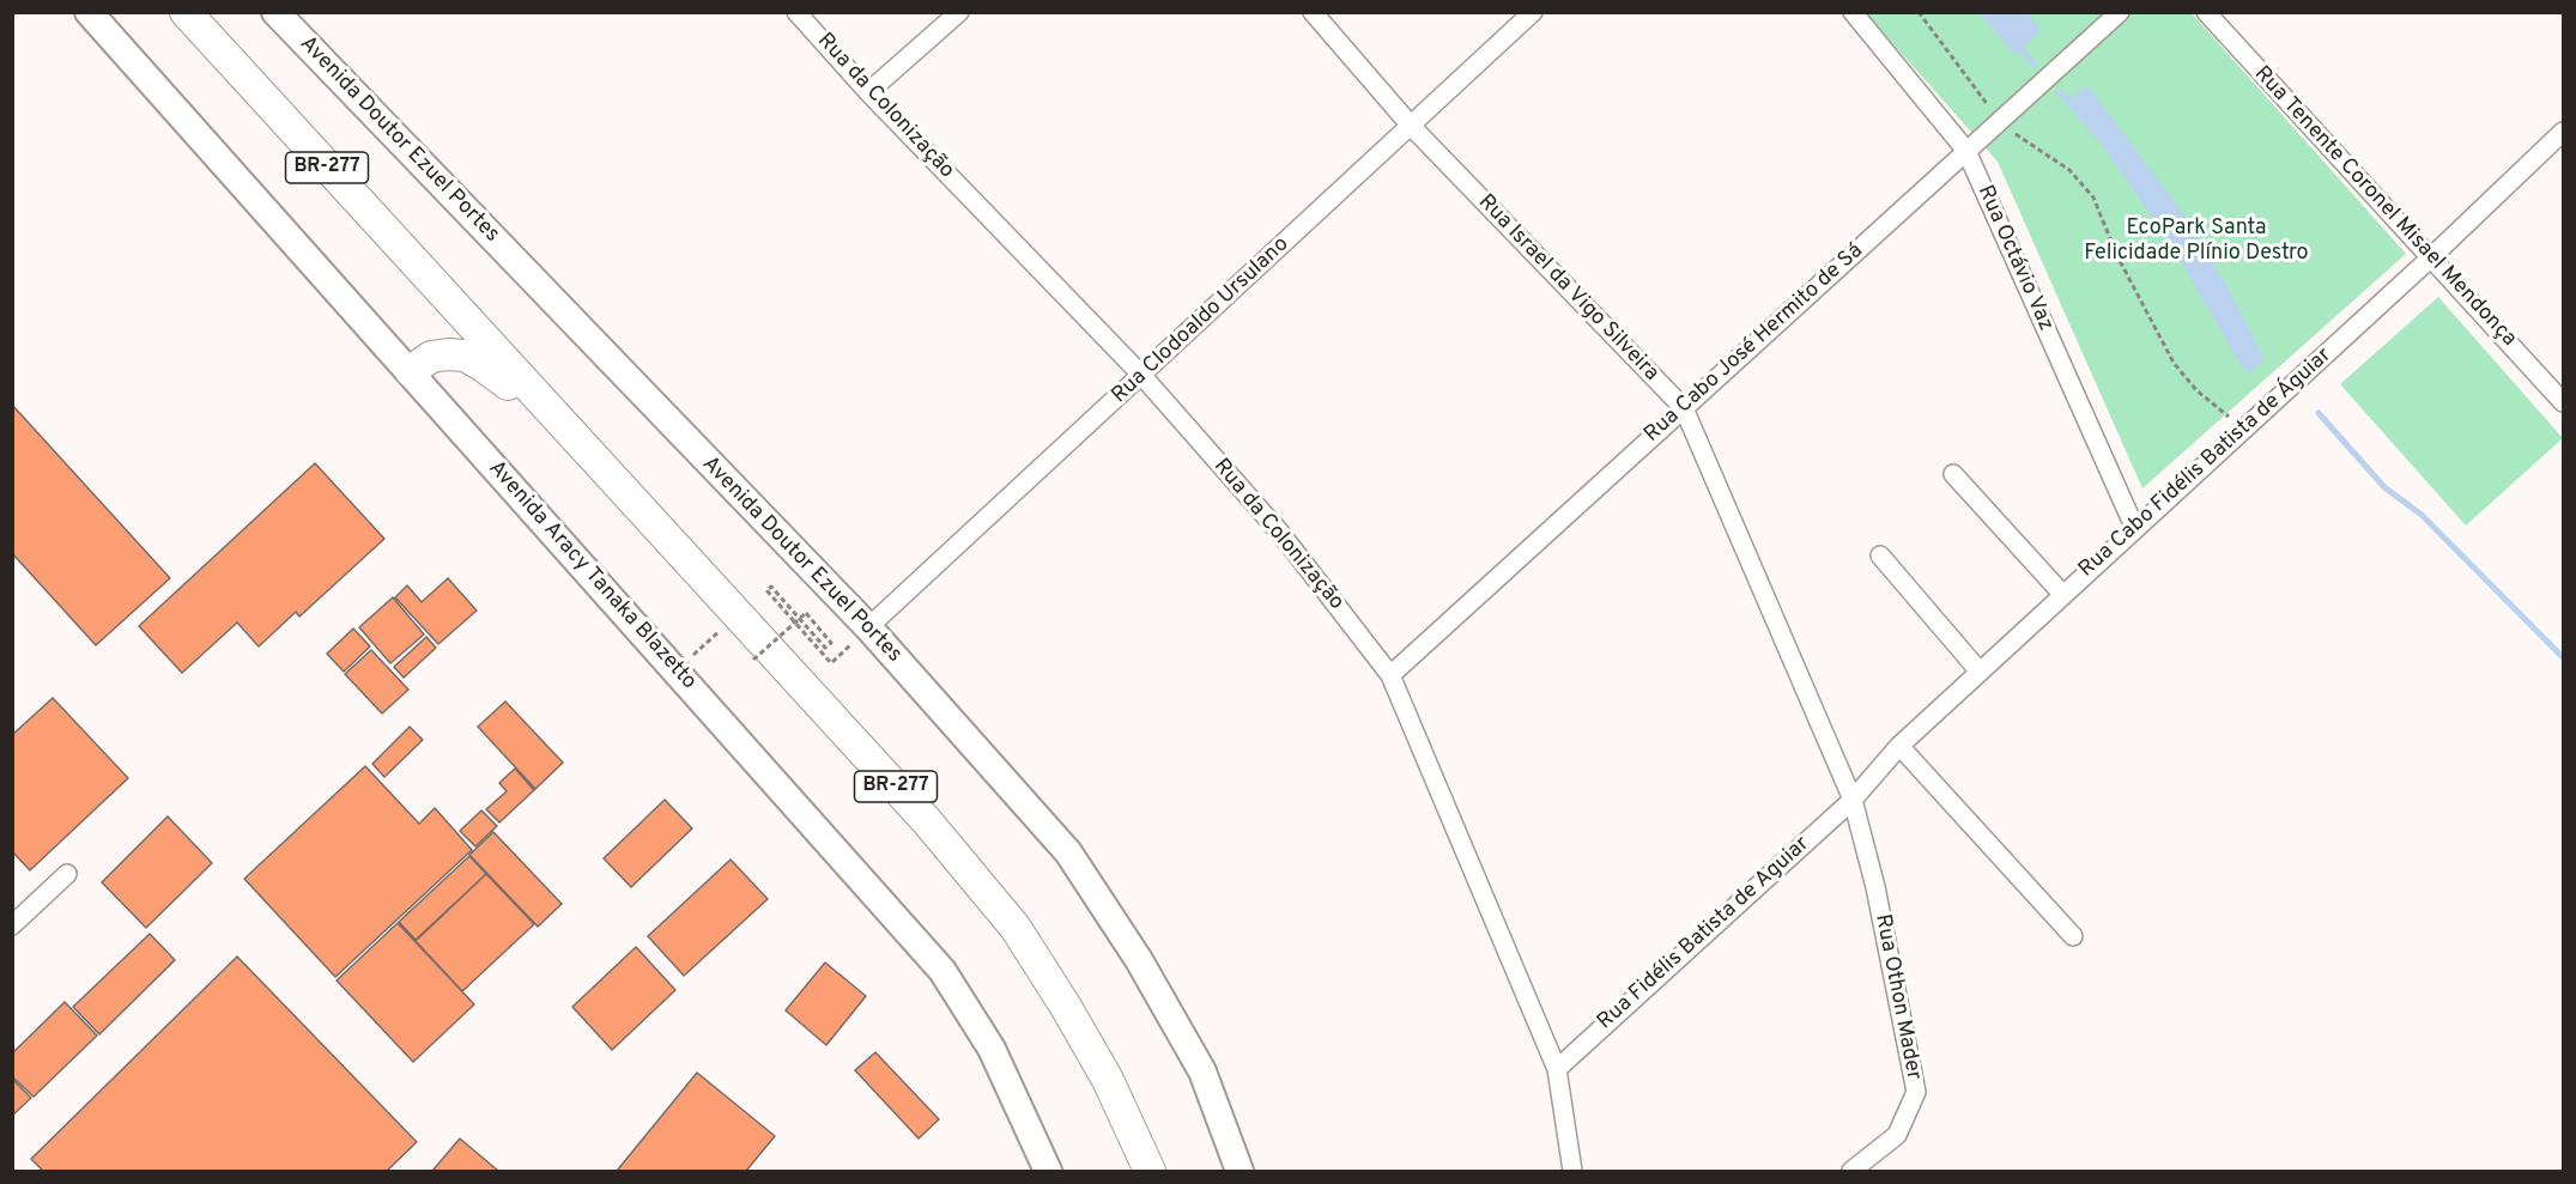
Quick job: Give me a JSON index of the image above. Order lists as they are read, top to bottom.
{
  "streets": {
    "highway": ["BR-277"],
    "main road": ["Avenida Doutor Ezuel Portes", "Avenida Aracy Tanaka Blazetto"],
    "street": [
      "Rua da Colonização",
      "Rua Tenente Coronel Misael Mendonça",
      "Rua Octávio Vaz",
      "Rua Israel da Vigo Silveira",
      "Rua Clodoaldo Ursulano",
      "Rua Cabo José Hermito de Sá",
      "Rua Cabo Fidélis Batista de Águiar",
      "Rua Fidélis Batista de Aguiar",
      "Rua Othon Mader"
    ]
  },
  "crossings": [
    ["Rua da Colonização", "Rua Clodoaldo Ursulano"],
    ["Rua da Colonização", "Rua Cabo José Hermito de Sá"],
    ["Rua da Colonização", "Rua Fidélis Batista de Aguiar"],
    ["Avenida Doutor Ezuel Portes", "Rua Clodoaldo Ursulano"],
    ["Rua Tenente Coronel Misael Mendonça", "Rua Cabo Fidélis Batista de Águiar"],
    ["Rua Octávio Vaz", "Rua Cabo José Hermito de Sá"],
    ["Rua Octávio Vaz", "Rua Cabo Fidélis Batista de Águiar"],
    ["Rua Israel da Vigo Silveira", "Rua Clodoaldo Ursulano"],
    ["Rua Israel da Vigo Silveira", "Rua Cabo José Hermito de Sá"],
    ["Rua Israel da Vigo Silveira", "Rua Cabo Fidélis Batista de Águiar"],
    ["Rua Israel da Vigo Silveira", "Rua Fidélis Batista de Aguiar"],
    ["Rua Israel da Vigo Silveira", "Rua Othon Mader"],
    ["Rua Cabo Fidélis Batista de Águiar", "Rua Fidélis Batista de Aguiar"],
    ["Rua Cabo Fidélis Batista de Águiar", "Rua Othon Mader"],
    ["Rua Fidélis Batista de Aguiar", "Rua Othon Mader"]
  ],
  "parks": ["EcoPark Santa Felicidade Plínio Destro"]
}
